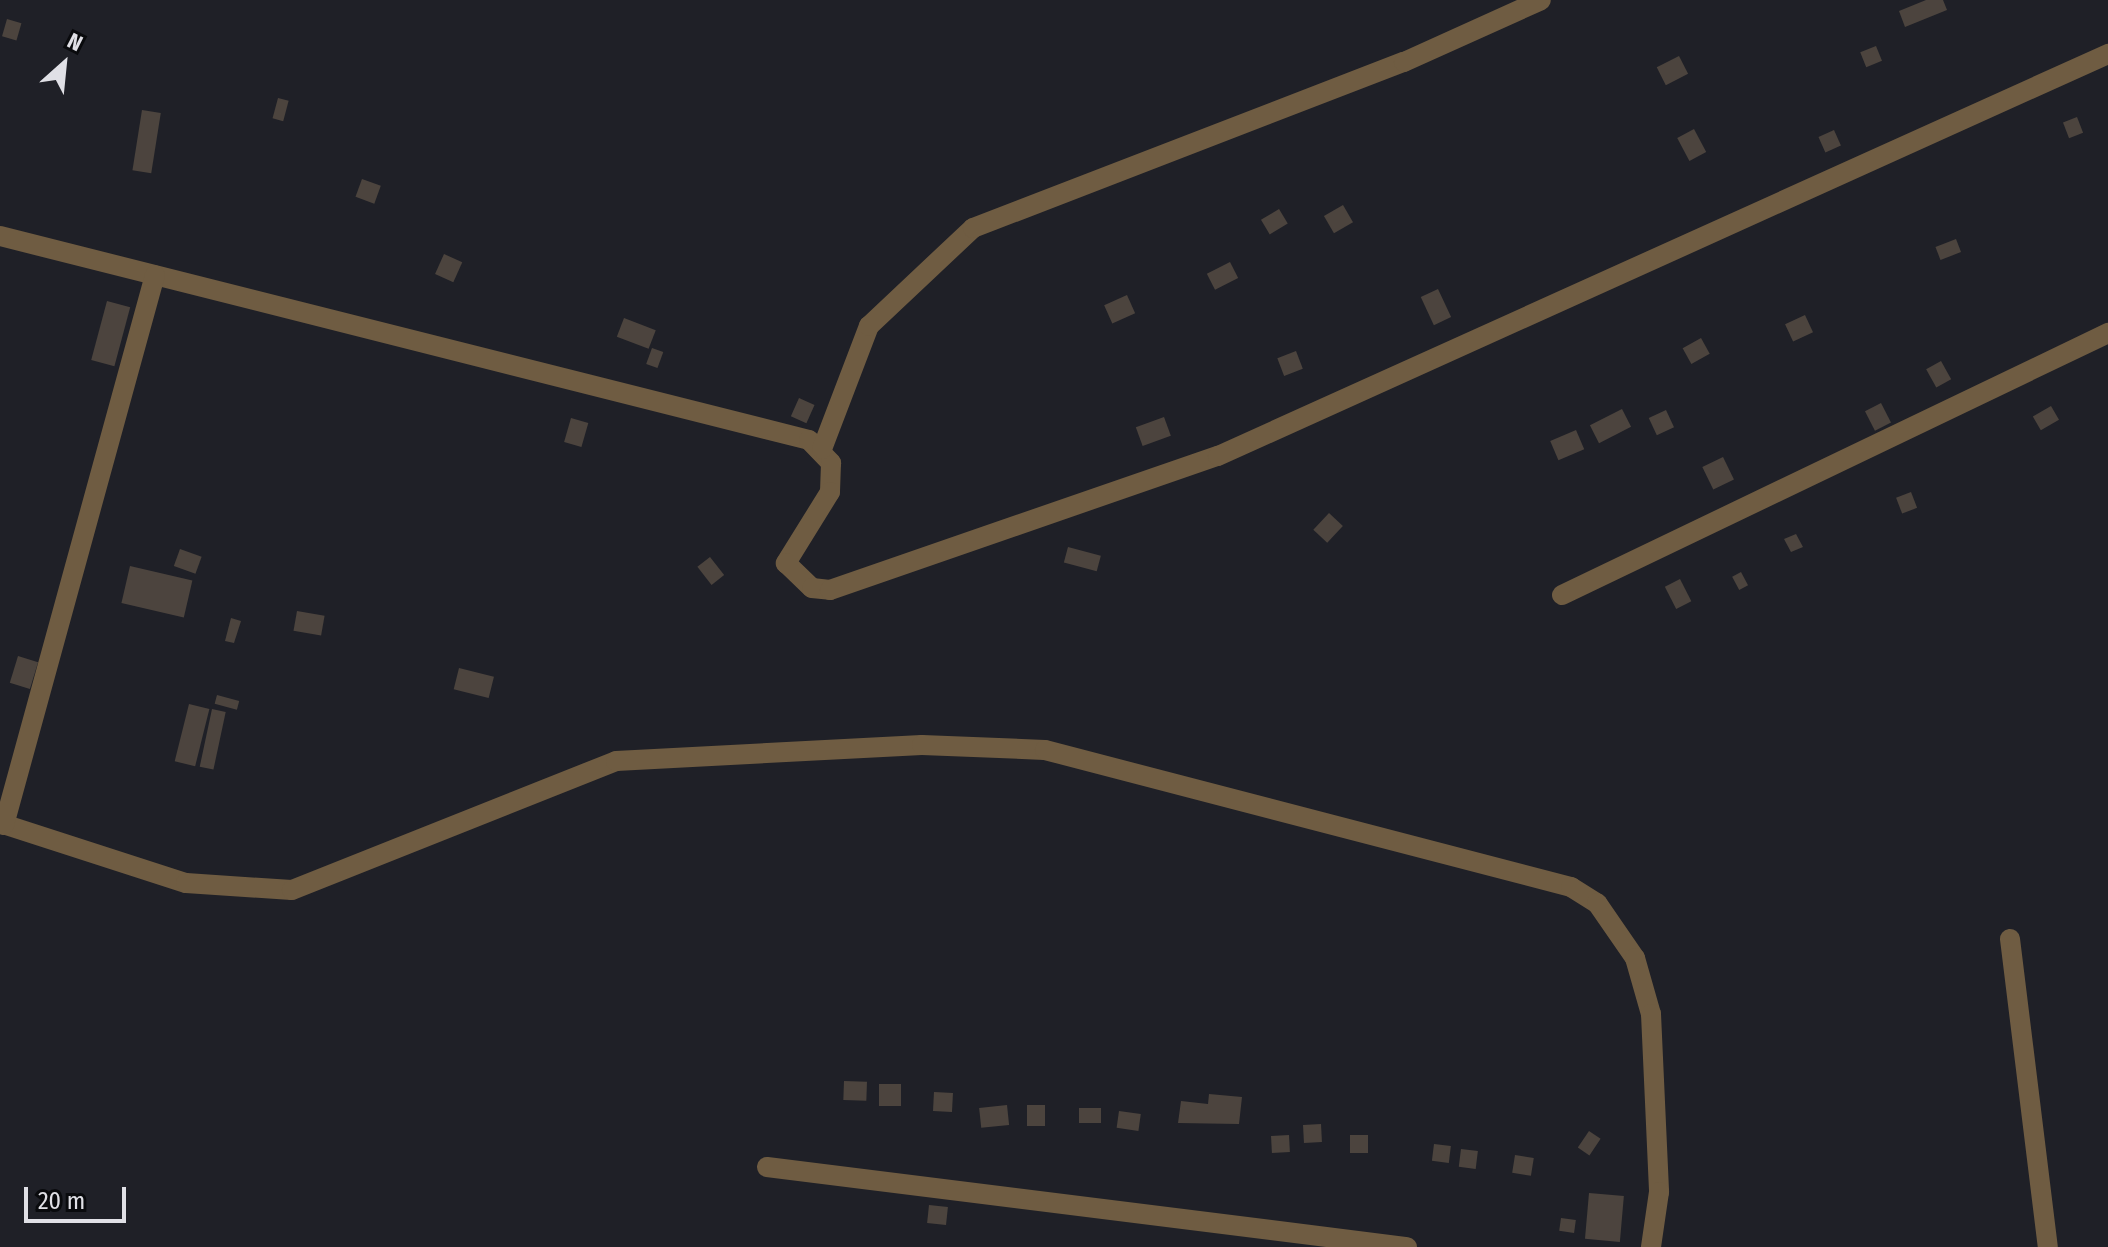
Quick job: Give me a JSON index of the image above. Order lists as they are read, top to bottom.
{
  "scale_bar": "20 m",
  "north": "top right"
}
